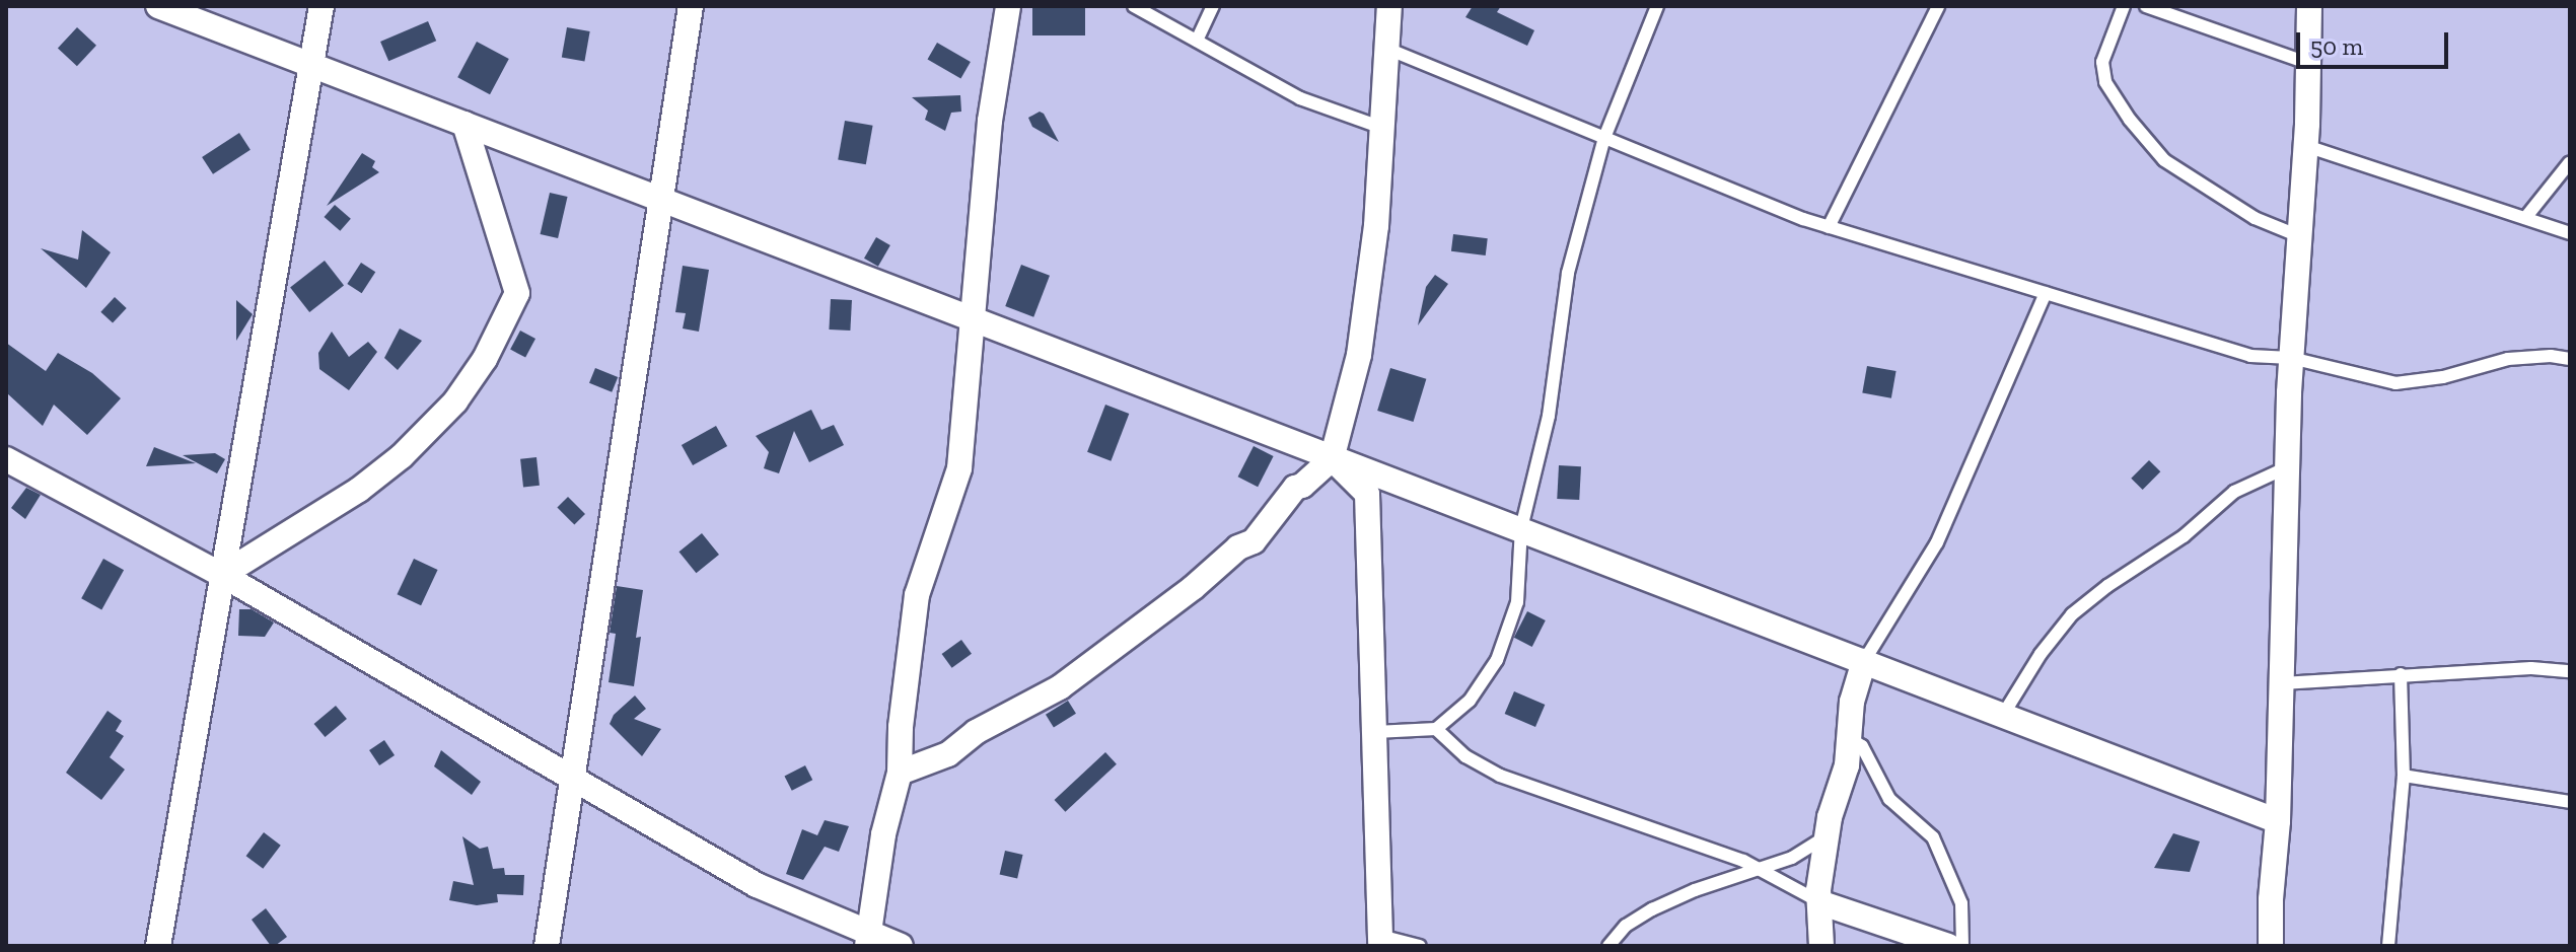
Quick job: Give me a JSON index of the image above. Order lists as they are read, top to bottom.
{
  "scale_bar": "50 m"
}
